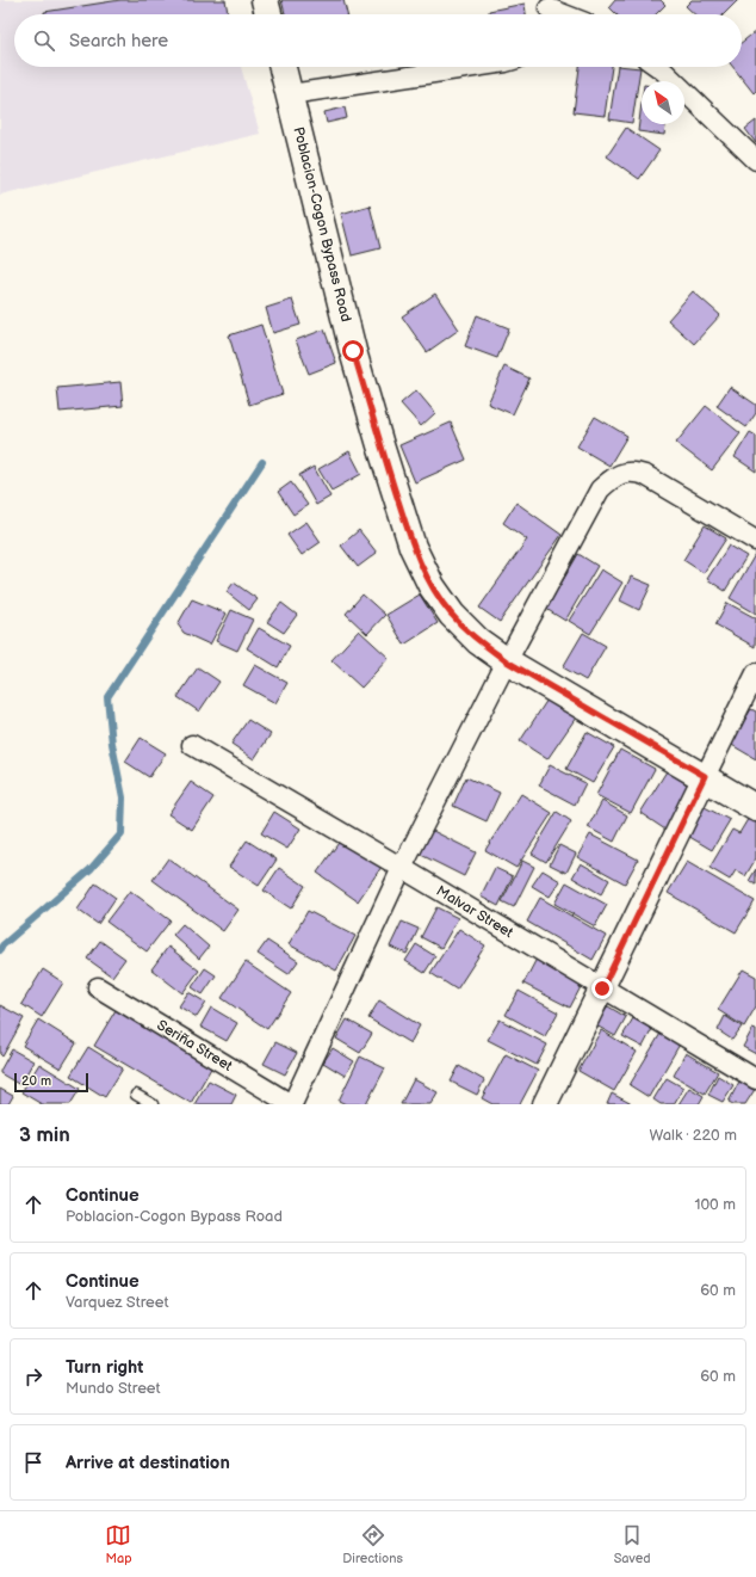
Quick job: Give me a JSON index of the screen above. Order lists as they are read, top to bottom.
{
  "streets": {
    "main road": ["Poblacion-Cogon Bypass Road"],
    "street": ["Malvar Street", "Seriña Street"]
  },
  "scale_bar": "20 m",
  "north": "top left",
  "page": {
    "search": "Search here",
    "scale": "20 m",
    "heading": ["3 min", "Walk · 220 m"],
    "list": [
      ["Continue", "Poblacion-Cogon Bypass Road", "100 m"],
      ["Continue", "Varquez Street", "60 m"],
      ["Turn right", "Mundo Street", "60 m"],
      "Arrive at destination"
    ],
    "nav": ["Map", "Directions", "Saved"]
  }
}
